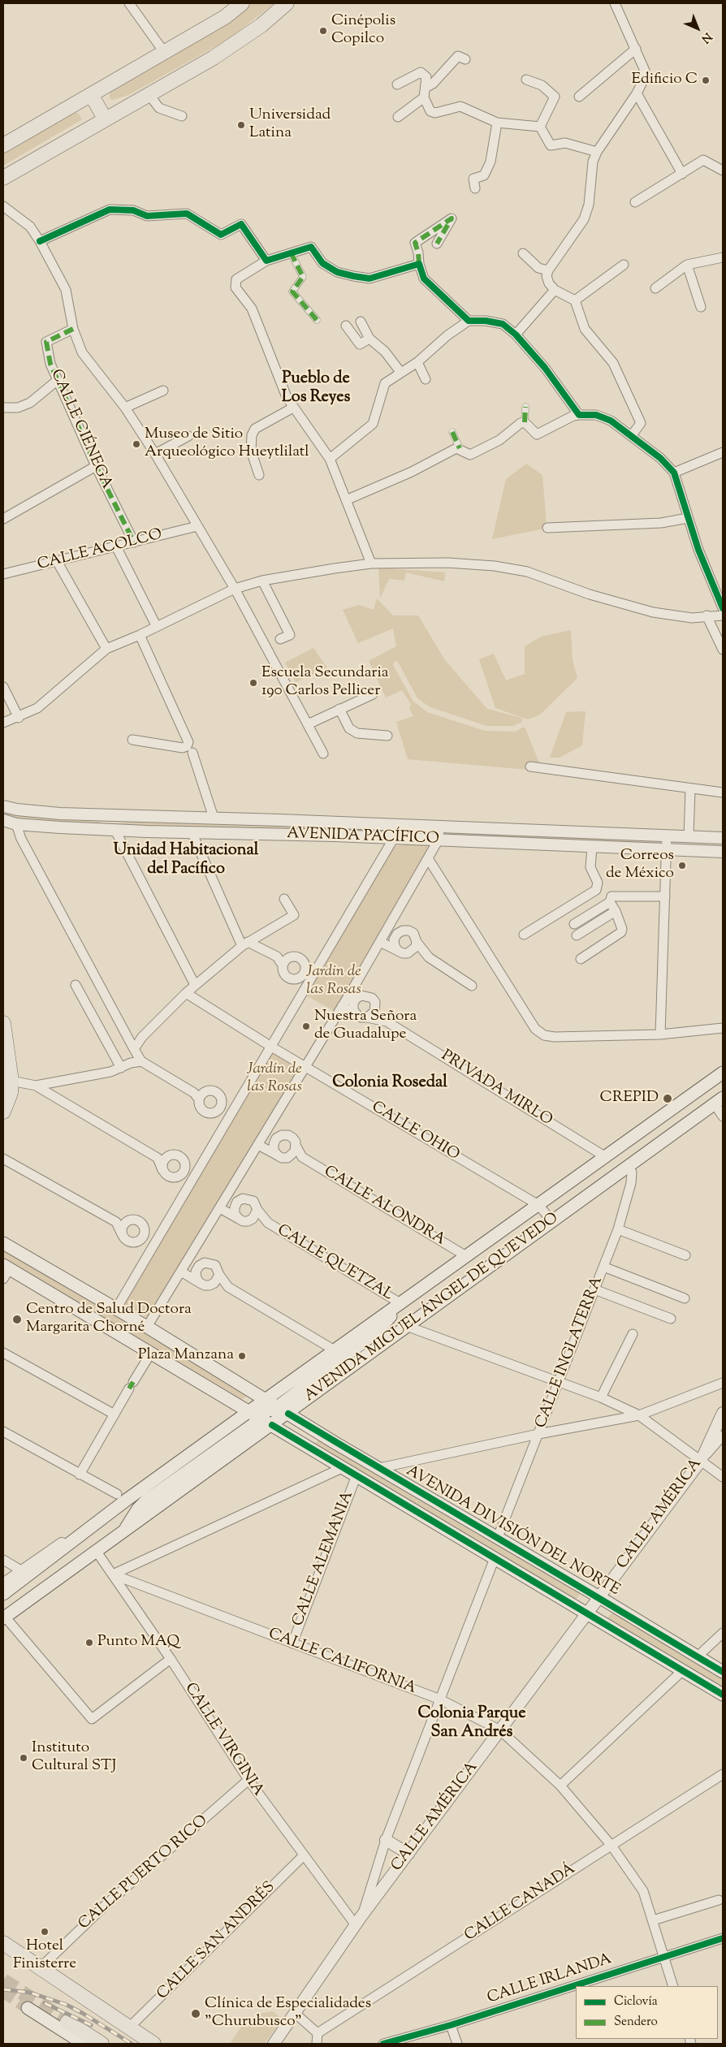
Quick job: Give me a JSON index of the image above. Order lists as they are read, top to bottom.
{
  "streets": {
    "main road": ["AVENIDA MIGUEL ÁNGEL DE QUEVEDO", "AVENIDA DIVISIÓN DEL NORTE"],
    "street": [
      "CALLE CIÉNEGA",
      "CALLE ACOLCO",
      "AVENIDA PACÍFICO",
      "PRIVADA MIRLO",
      "CALLE OHIO",
      "CALLE ALONDRA",
      "CALLE QUETZAL",
      "CALLE INGLATERRA",
      "CALLE AMÉRICA",
      "CALLE ALEMANIA",
      "CALLE CALIFORNIA",
      "CALLE VIRGINIA",
      "CALLE PUERTO RICO",
      "CALLE CANADÁ",
      "CALLE SAN ANDRÉS",
      "CALLE IRLANDA"
    ]
  },
  "crossings": [
    ["CALLE CIÉNEGA", "CALLE ACOLCO"],
    ["PRIVADA MIRLO", "AVENIDA MIGUEL ÁNGEL DE QUEVEDO"],
    ["CALLE OHIO", "AVENIDA MIGUEL ÁNGEL DE QUEVEDO"],
    ["CALLE ALONDRA", "AVENIDA MIGUEL ÁNGEL DE QUEVEDO"],
    ["CALLE QUETZAL", "AVENIDA MIGUEL ÁNGEL DE QUEVEDO"],
    ["AVENIDA MIGUEL ÁNGEL DE QUEVEDO", "CALLE INGLATERRA"],
    ["AVENIDA MIGUEL ÁNGEL DE QUEVEDO", "AVENIDA DIVISIÓN DEL NORTE"],
    ["AVENIDA MIGUEL ÁNGEL DE QUEVEDO", "CALLE VIRGINIA"],
    ["CALLE INGLATERRA", "AVENIDA DIVISIÓN DEL NORTE"],
    ["CALLE AMÉRICA", "AVENIDA DIVISIÓN DEL NORTE"],
    ["CALLE AMÉRICA", "CALLE CALIFORNIA"],
    ["CALLE AMÉRICA", "CALLE VIRGINIA"],
    ["AVENIDA DIVISIÓN DEL NORTE", "CALLE ALEMANIA"],
    ["CALLE ALEMANIA", "CALLE CALIFORNIA"],
    ["CALLE CALIFORNIA", "CALLE VIRGINIA"],
    ["CALLE CALIFORNIA", "CALLE CANADÁ"],
    ["CALLE CALIFORNIA", "CALLE IRLANDA"],
    ["CALLE VIRGINIA", "CALLE PUERTO RICO"],
    ["CALLE VIRGINIA", "CALLE SAN ANDRÉS"]
  ],
  "districts": [
    "Pueblo de Los Reyes",
    "Unidad Habitacional del Pacífico",
    "Colonia Rosedal",
    "Colonia Parque San Andrés"
  ],
  "parks": ["Jardin de las Rosas", "Jardín de las Rosas"],
  "places": [
    "Cinépolis Copilco",
    "Edificio C",
    "Universidad Latina",
    "Museo de Sitio Arqueológico Hueytlilatl",
    "Escuela Secundaria 190 Carlos Pellicer",
    "Correos de México",
    "Nuestra Señora de Guadalupe",
    "CREPID",
    "Centro de Salud Doctora Margarita Chorné",
    "Plaza Manzana",
    "Punto MAQ",
    "Instituto Cultural STJ",
    "Hotel Finisterre",
    "Clínica de Especialidades \"Churubusco\""
  ],
  "legend": ["Ciclovía", "Sendero"],
  "north": "bottom right"
}
